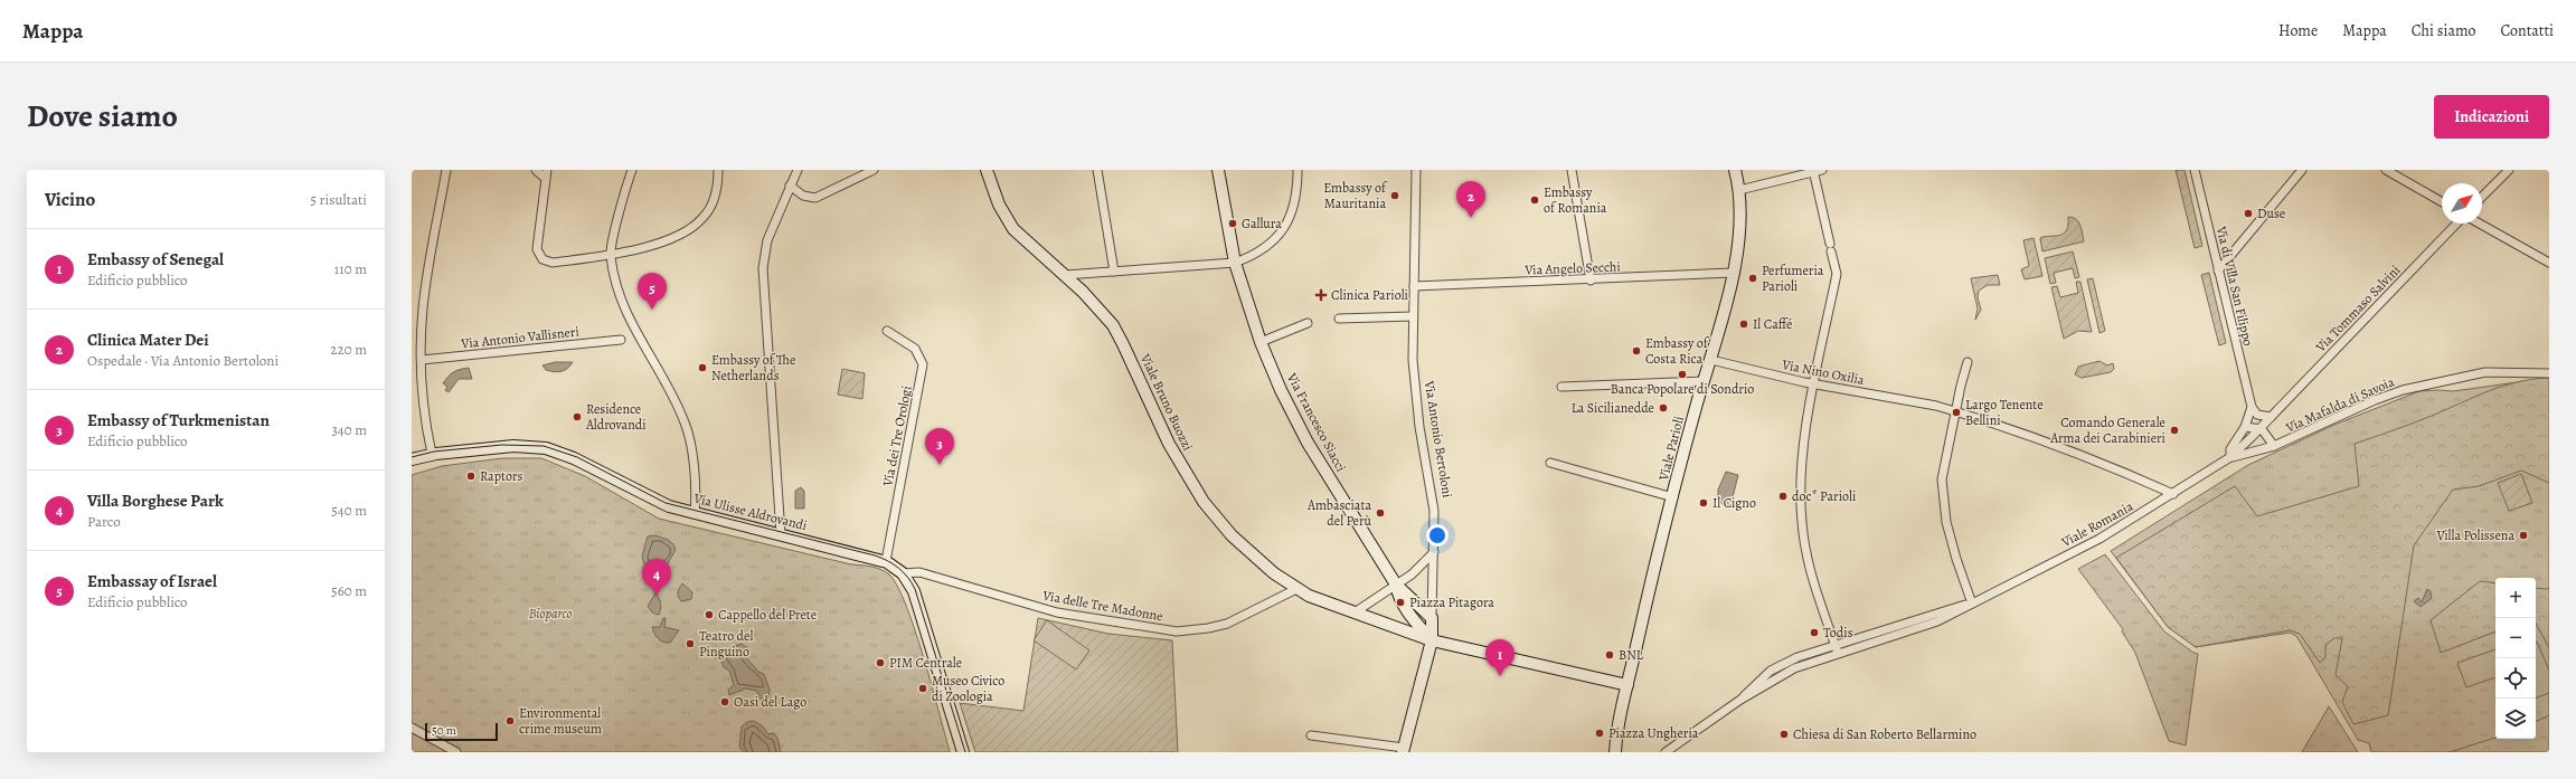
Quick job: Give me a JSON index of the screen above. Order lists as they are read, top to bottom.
{
  "streets": {
    "street": [
      "Via Angelo Secchi",
      "Via di Villa San Filippo",
      "Via Tommaso Salvini",
      "Via Antonio Vallisneri",
      "Via Nino Oxilia",
      "Viale Bruno Buozzi",
      "Via Mafalda di Savoia",
      "Via Francesco Siacci",
      "Via dei Tre Orologi",
      "Via Antonio Bertoloni",
      "Viale Parioli",
      "Via Ulisse Aldrovandi",
      "Viale Romania",
      "Via delle Tre Madonne"
    ]
  },
  "crossings": [
    ["Via Angelo Secchi", "Via Antonio Bertoloni"],
    ["Via Angelo Secchi", "Viale Parioli"],
    ["Via Tommaso Salvini", "Via Mafalda di Savoia"],
    ["Via Tommaso Salvini", "Viale Romania"],
    ["Via Nino Oxilia", "Viale Parioli"],
    ["Viale Bruno Buozzi", "Via delle Tre Madonne"],
    ["Via Mafalda di Savoia", "Viale Romania"],
    ["Via dei Tre Orologi", "Via Ulisse Aldrovandi"],
    ["Via Ulisse Aldrovandi", "Via delle Tre Madonne"]
  ],
  "parks": ["Bioparco"],
  "places": {
    "other": [
      "Embassy of Mauritania",
      "Embassy of Romania",
      "Duse",
      "Gallura",
      "Perfumeria Parioli",
      "Il Caffé",
      "Embassy of Costa Rica",
      "Embassy of The Netherlands",
      "Banca Popolare di Sondrio",
      "La Sicilianedde",
      "Largo Tenente Bellini",
      "Residence Aldrovandi",
      "Comando Generale Arma dei Carabinieri",
      "Raptors",
      "doc* Parioli",
      "Il Cigno",
      "Ambasciata del Perù",
      "Villa Polissena",
      "Piazza Pitagora",
      "Cappello del Prete",
      "Todis",
      "Teatro del Pinguino",
      "BNL",
      "PIM Centrale",
      "Museo Civico di Zoologia",
      "Oasi del Lago",
      "Environmental crime museum",
      "Piazza Ungheria",
      "Chiesa di San Roberto Bellarmino"
    ],
    "health": ["Clinica Parioli"]
  },
  "scale_bar": "50 m",
  "north": "top right",
  "page": {
    "header": "Mappa",
    "nav": [
      "Home",
      "Mappa",
      "Chi siamo",
      "Contatti"
    ],
    "title": "Dove siamo",
    "buttons": "Indicazioni",
    "heading": ["Vicino", "5 risultati"],
    "pins": [
      "2",
      "5",
      "3",
      "4",
      "1"
    ],
    "list": [
      {
        "mark": "1",
        "name": "Embassy of Senegal",
        "note": "Edificio pubblico",
        "value": "110 m"
      },
      {
        "mark": "2",
        "name": "Clinica Mater Dei",
        "note": "Ospedale · Via Antonio Bertoloni",
        "value": "220 m"
      },
      {
        "mark": "3",
        "name": "Embassy of Turkmenistan",
        "note": "Edificio pubblico",
        "value": "340 m"
      },
      {
        "mark": "4",
        "name": "Villa Borghese Park",
        "note": "Parco",
        "value": "540 m"
      },
      {
        "mark": "5",
        "name": "Embassay of Israel",
        "note": "Edificio pubblico",
        "value": "560 m"
      }
    ],
    "map_buttons": ["+", "−"],
    "scale": "50 m"
  }
}
